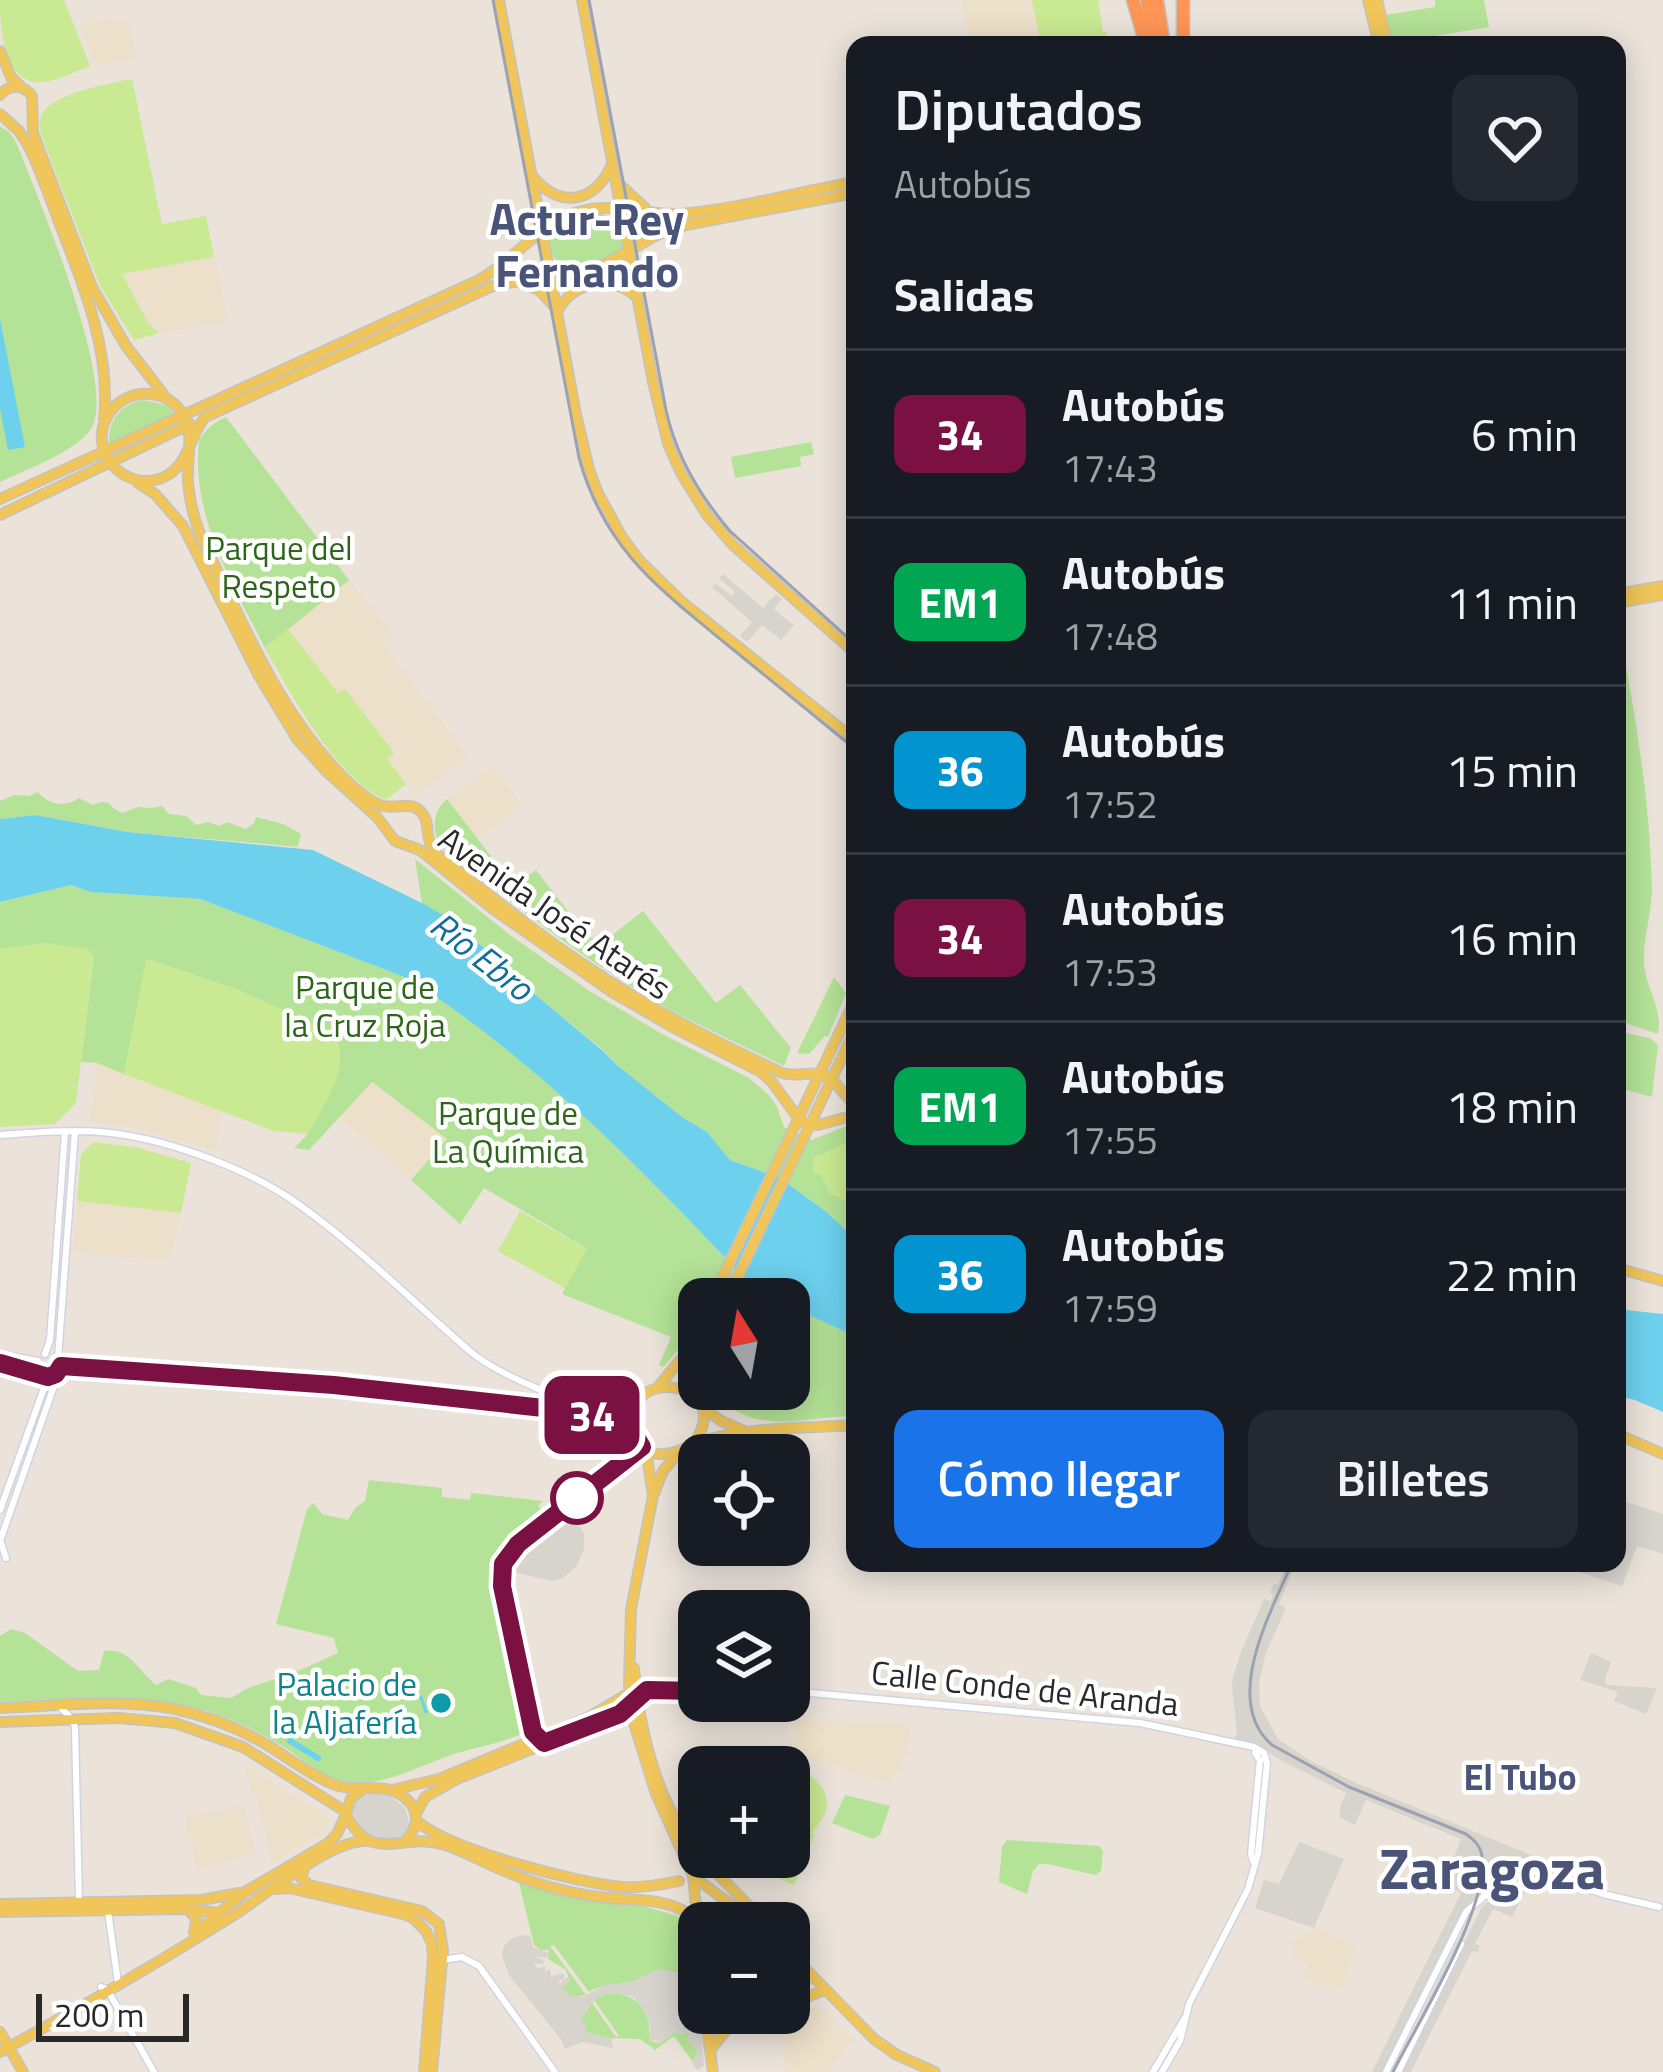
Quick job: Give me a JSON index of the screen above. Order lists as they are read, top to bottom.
{
  "streets": {
    "main road": ["Avenida José Atarés"],
    "street": ["Calle Conde de Aranda"]
  },
  "districts": ["Actur-Rey Fernando", "El Tubo", "Zaragoza"],
  "water": ["Río Ebro"],
  "parks": ["Parque del Respeto", "Parque de la Cruz Roja", "Parque de La Química"],
  "places": ["Palacio de la Aljafería"],
  "lines": ["bus line 34"],
  "scale_bar": "200 m",
  "north": "top",
  "page": {
    "on_map": "34",
    "heading": [
      ["Diputados", "Autobús"],
      "Salidas"
    ],
    "list": [
      {
        "mark": "34",
        "name": "Autobús",
        "note": "17:43",
        "value": "6 min"
      },
      {
        "mark": "EM1",
        "name": "Autobús",
        "note": "17:48",
        "value": "11 min"
      },
      {
        "mark": "36",
        "name": "Autobús",
        "note": "17:52",
        "value": "15 min"
      },
      {
        "mark": "34",
        "name": "Autobús",
        "note": "17:53",
        "value": "16 min"
      },
      {
        "mark": "EM1",
        "name": "Autobús",
        "note": "17:55",
        "value": "18 min"
      },
      {
        "mark": "36",
        "name": "Autobús",
        "note": "17:59",
        "value": "22 min"
      }
    ],
    "map_buttons": ["+", "−"],
    "buttons": ["Cómo llegar", "Billetes"],
    "scale": "200 m"
  }
}
